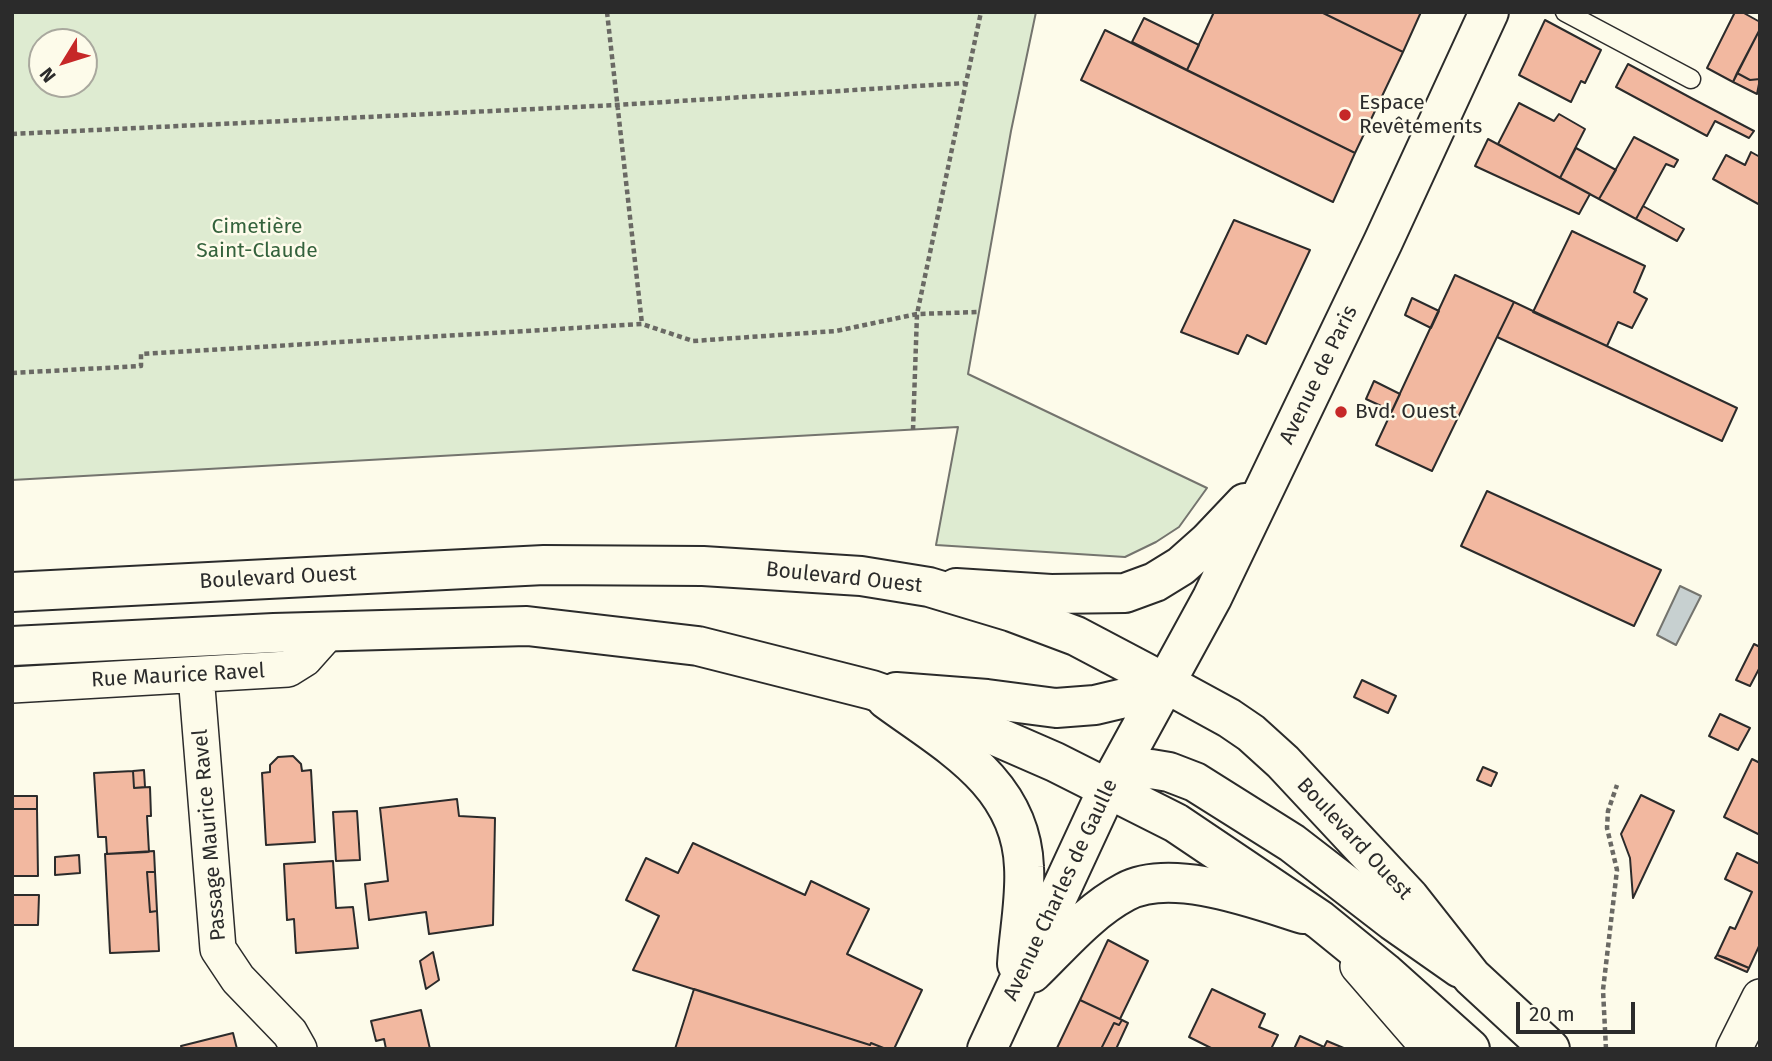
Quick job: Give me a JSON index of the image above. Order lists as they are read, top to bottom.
{
  "streets": {
    "main road": ["Avenue de Paris", "Boulevard Ouest", "Avenue Charles de Gaulle"],
    "street": ["Rue Maurice Ravel", "Passage Maurice Ravel"]
  },
  "crossings": [
    ["Avenue de Paris", "Boulevard Ouest"],
    ["Avenue de Paris", "Avenue Charles de Gaulle"],
    ["Rue Maurice Ravel", "Passage Maurice Ravel"]
  ],
  "parks": ["Cimetière Saint-Claude"],
  "places": ["Espace Revêtements", "Bvd. Ouest"],
  "scale_bar": "20 m",
  "north": "bottom left"
}
